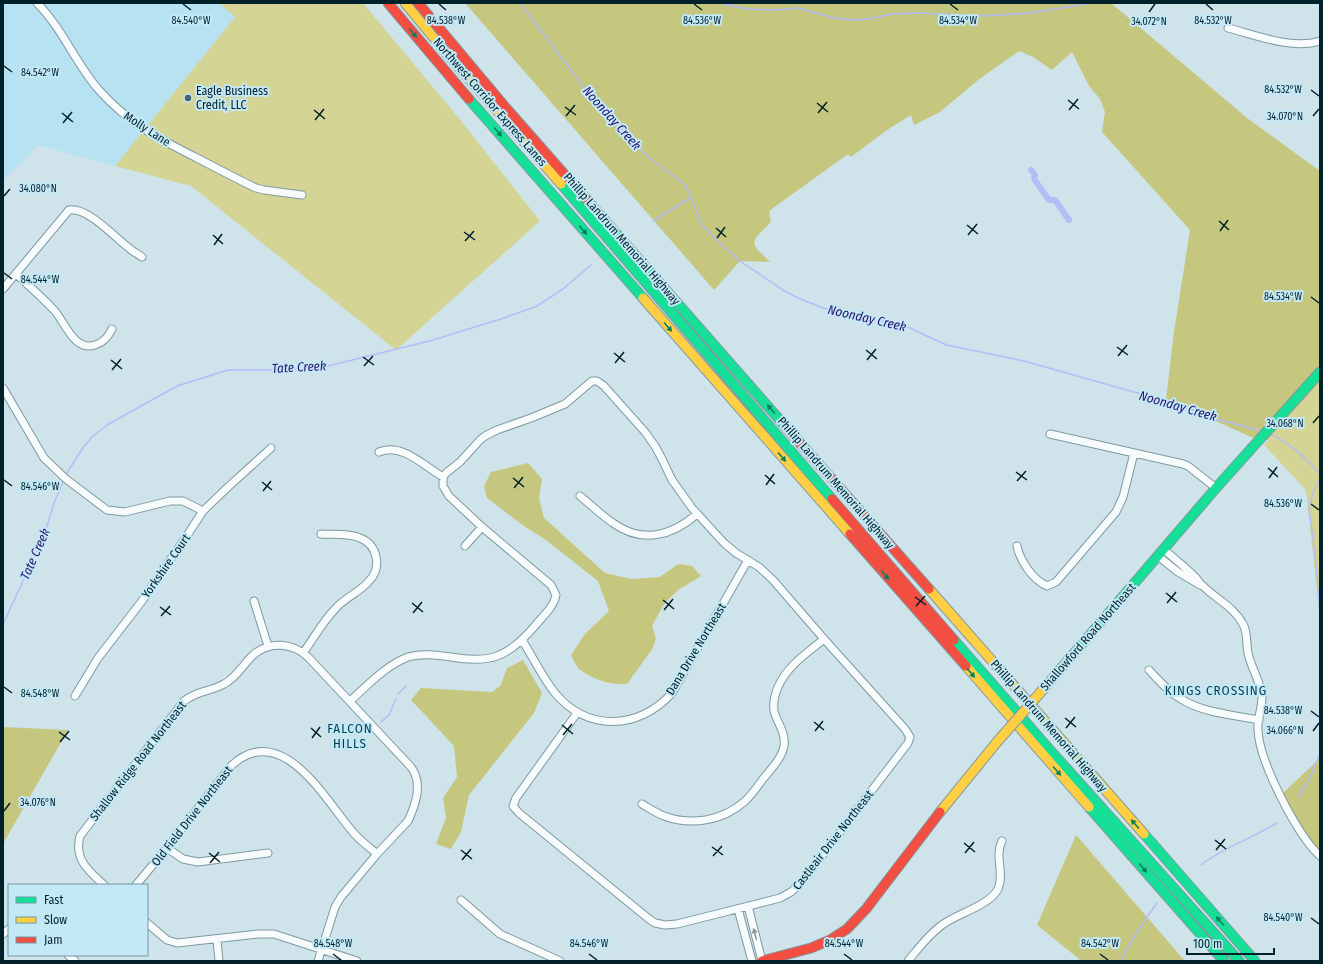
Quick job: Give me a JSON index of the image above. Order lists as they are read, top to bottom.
{
  "streets": {
    "main road": ["Northwest Corridor Express Lanes", "Phillip Landrum Memorial Highway", "Shallowford Road Northeast"],
    "street": [
      "Molly Lane",
      "Yorkshire Court",
      "Dana Drive Northeast",
      "Shallow Ridge Road Northeast",
      "Old Field Drive Northeast",
      "Castleair Drive Northeast"
    ]
  },
  "crossings": [
    ["Dana Drive Northeast", "Castleair Drive Northeast"]
  ],
  "districts": ["KINGS CROSSING", "FALCON HILLS"],
  "water": ["Noonday Creek", "Tate Creek"],
  "places": ["Eagle Business Credit, LLC"],
  "legend": ["Fast", "Slow", "Jam"],
  "scale_bar": "100 m",
  "coordinates": [
    "84.538°W",
    "84.540°W",
    "84.536°W",
    "84.534°W",
    "84.532°W",
    "34.072°N",
    "84.542°W",
    "34.070°N",
    "34.080°N",
    "84.544°W",
    "34.068°N",
    "84.546°W",
    "84.548°W",
    "34.066°N",
    "34.076°N"
  ]
}
